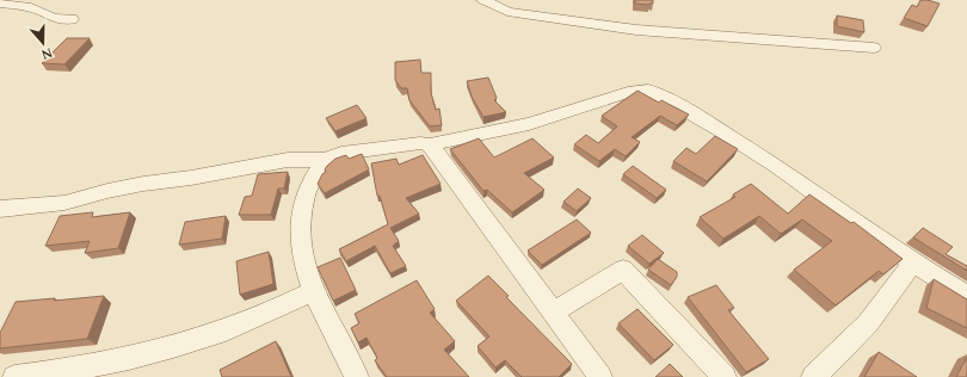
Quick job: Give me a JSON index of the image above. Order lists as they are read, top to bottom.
{
  "north": "bottom"
}
